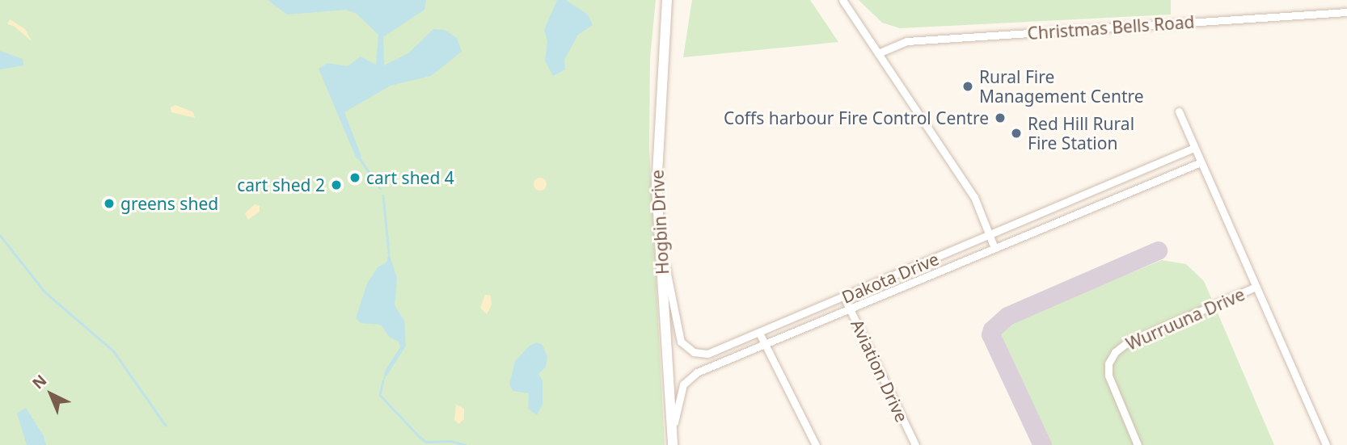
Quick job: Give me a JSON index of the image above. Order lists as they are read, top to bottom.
{
  "streets": {
    "main road": ["Hogbin Drive"],
    "street": [
      "Christmas Bells Road",
      "Dakota Drive",
      "Wurruuna Drive",
      "Aviation Drive"
    ]
  },
  "crossings": [
    ["Hogbin Drive", "Dakota Drive"],
    ["Dakota Drive", "Wurruuna Drive"],
    ["Dakota Drive", "Aviation Drive"]
  ],
  "places": [
    "Rural Fire Management Centre",
    "Coffs harbour Fire Control Centre",
    "Red Hill Rural Fire Station",
    "cart shed 4",
    "cart shed 2",
    "greens shed"
  ],
  "north": "top left"
}
